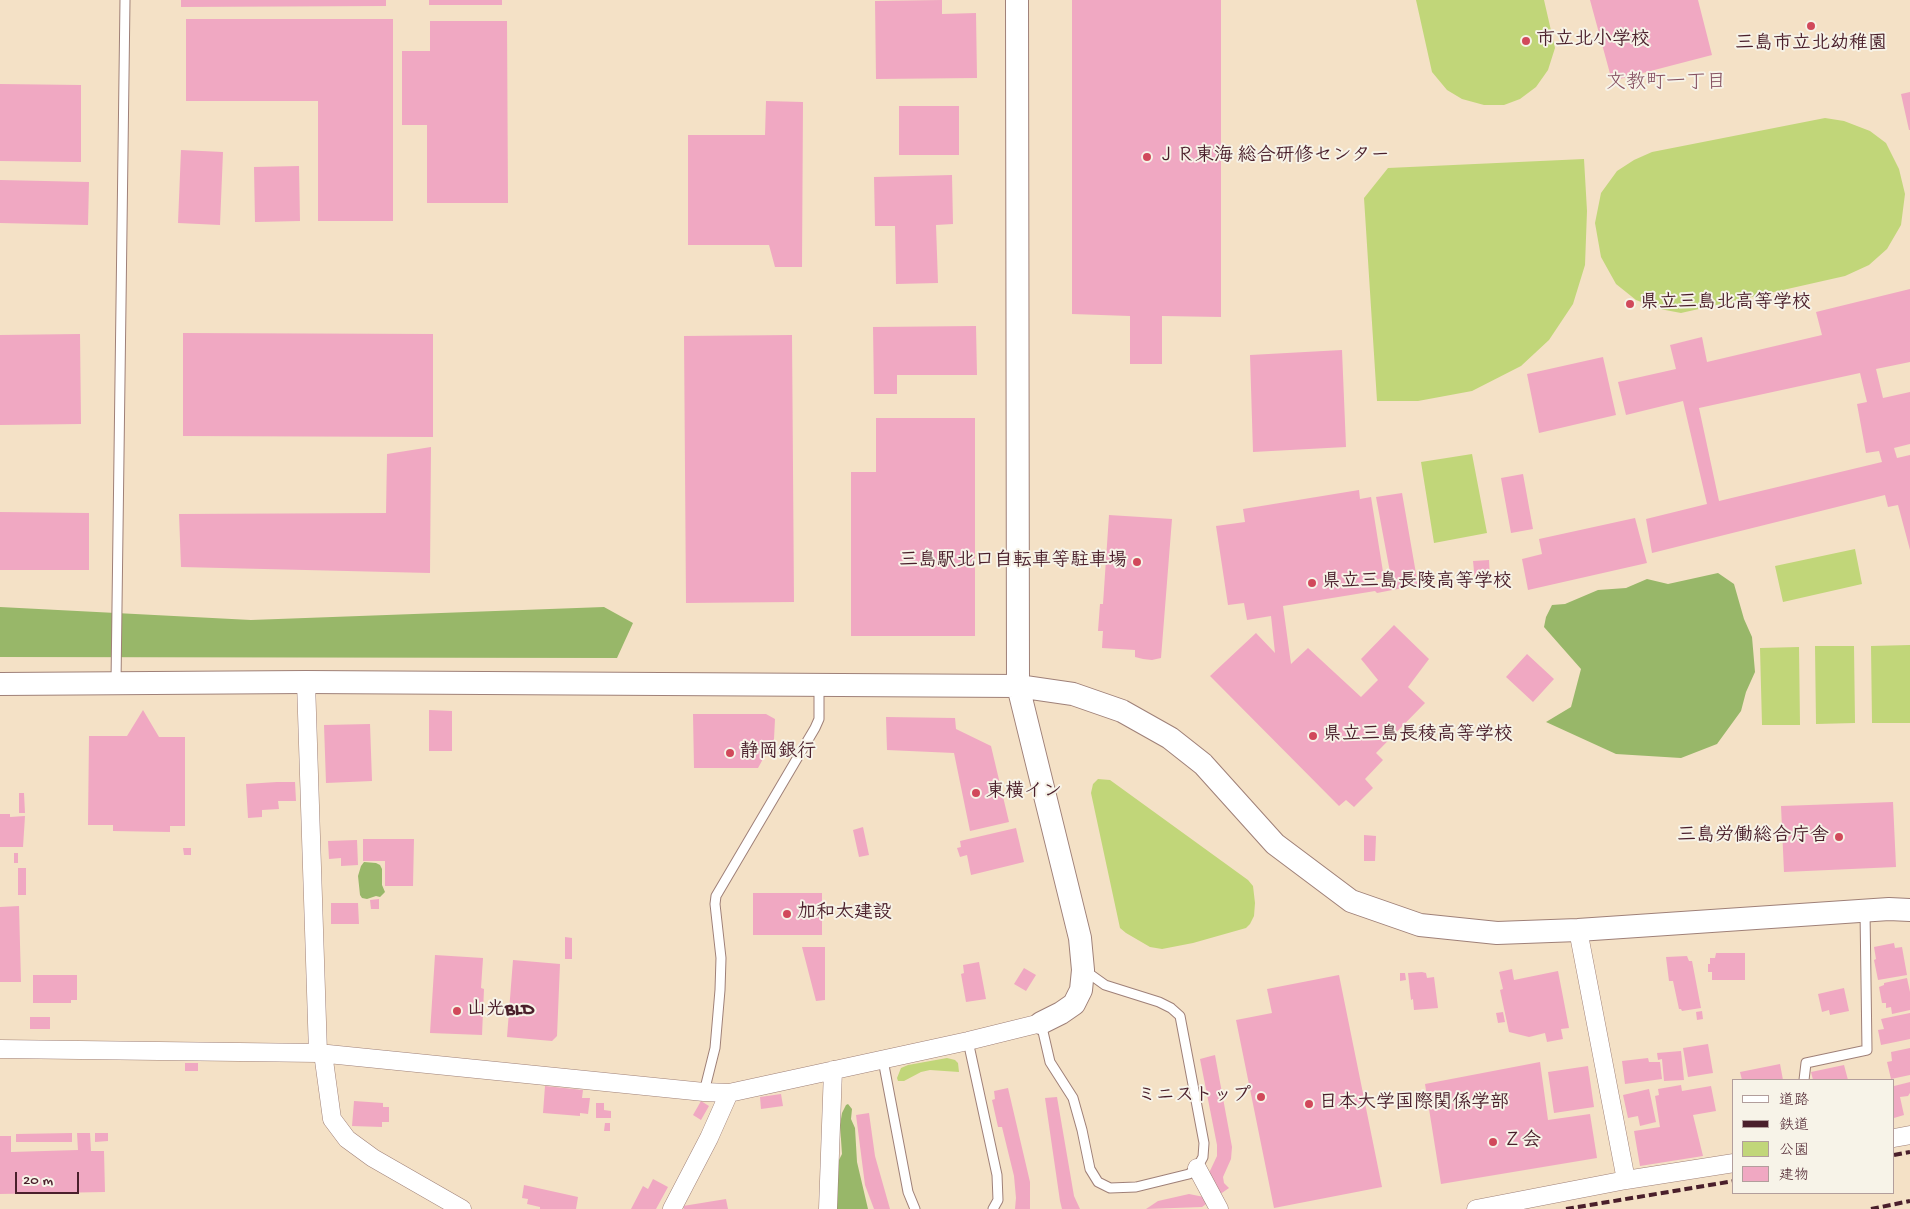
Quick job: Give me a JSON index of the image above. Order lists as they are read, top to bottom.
{
  "districts": ["文教町一丁目"],
  "places": [
    "三島市立北幼稚園",
    "市立北小学校",
    "ＪＲ東海 総合研修センター",
    "県立三島北高等学校",
    "三島駅北口自転車等駐車場",
    "県立三島長陵高等学校",
    "県立三島長稜高等学校",
    "静岡銀行",
    "東横イン",
    "三島労働総合庁舎",
    "加和太建設",
    "山光BLD",
    "ミニストップ",
    "日本大学国際関係学部",
    "Ｚ会"
  ],
  "legend": [
    "道路",
    "鉄道",
    "公園",
    "建物"
  ],
  "scale_bar": "20 m"
}
